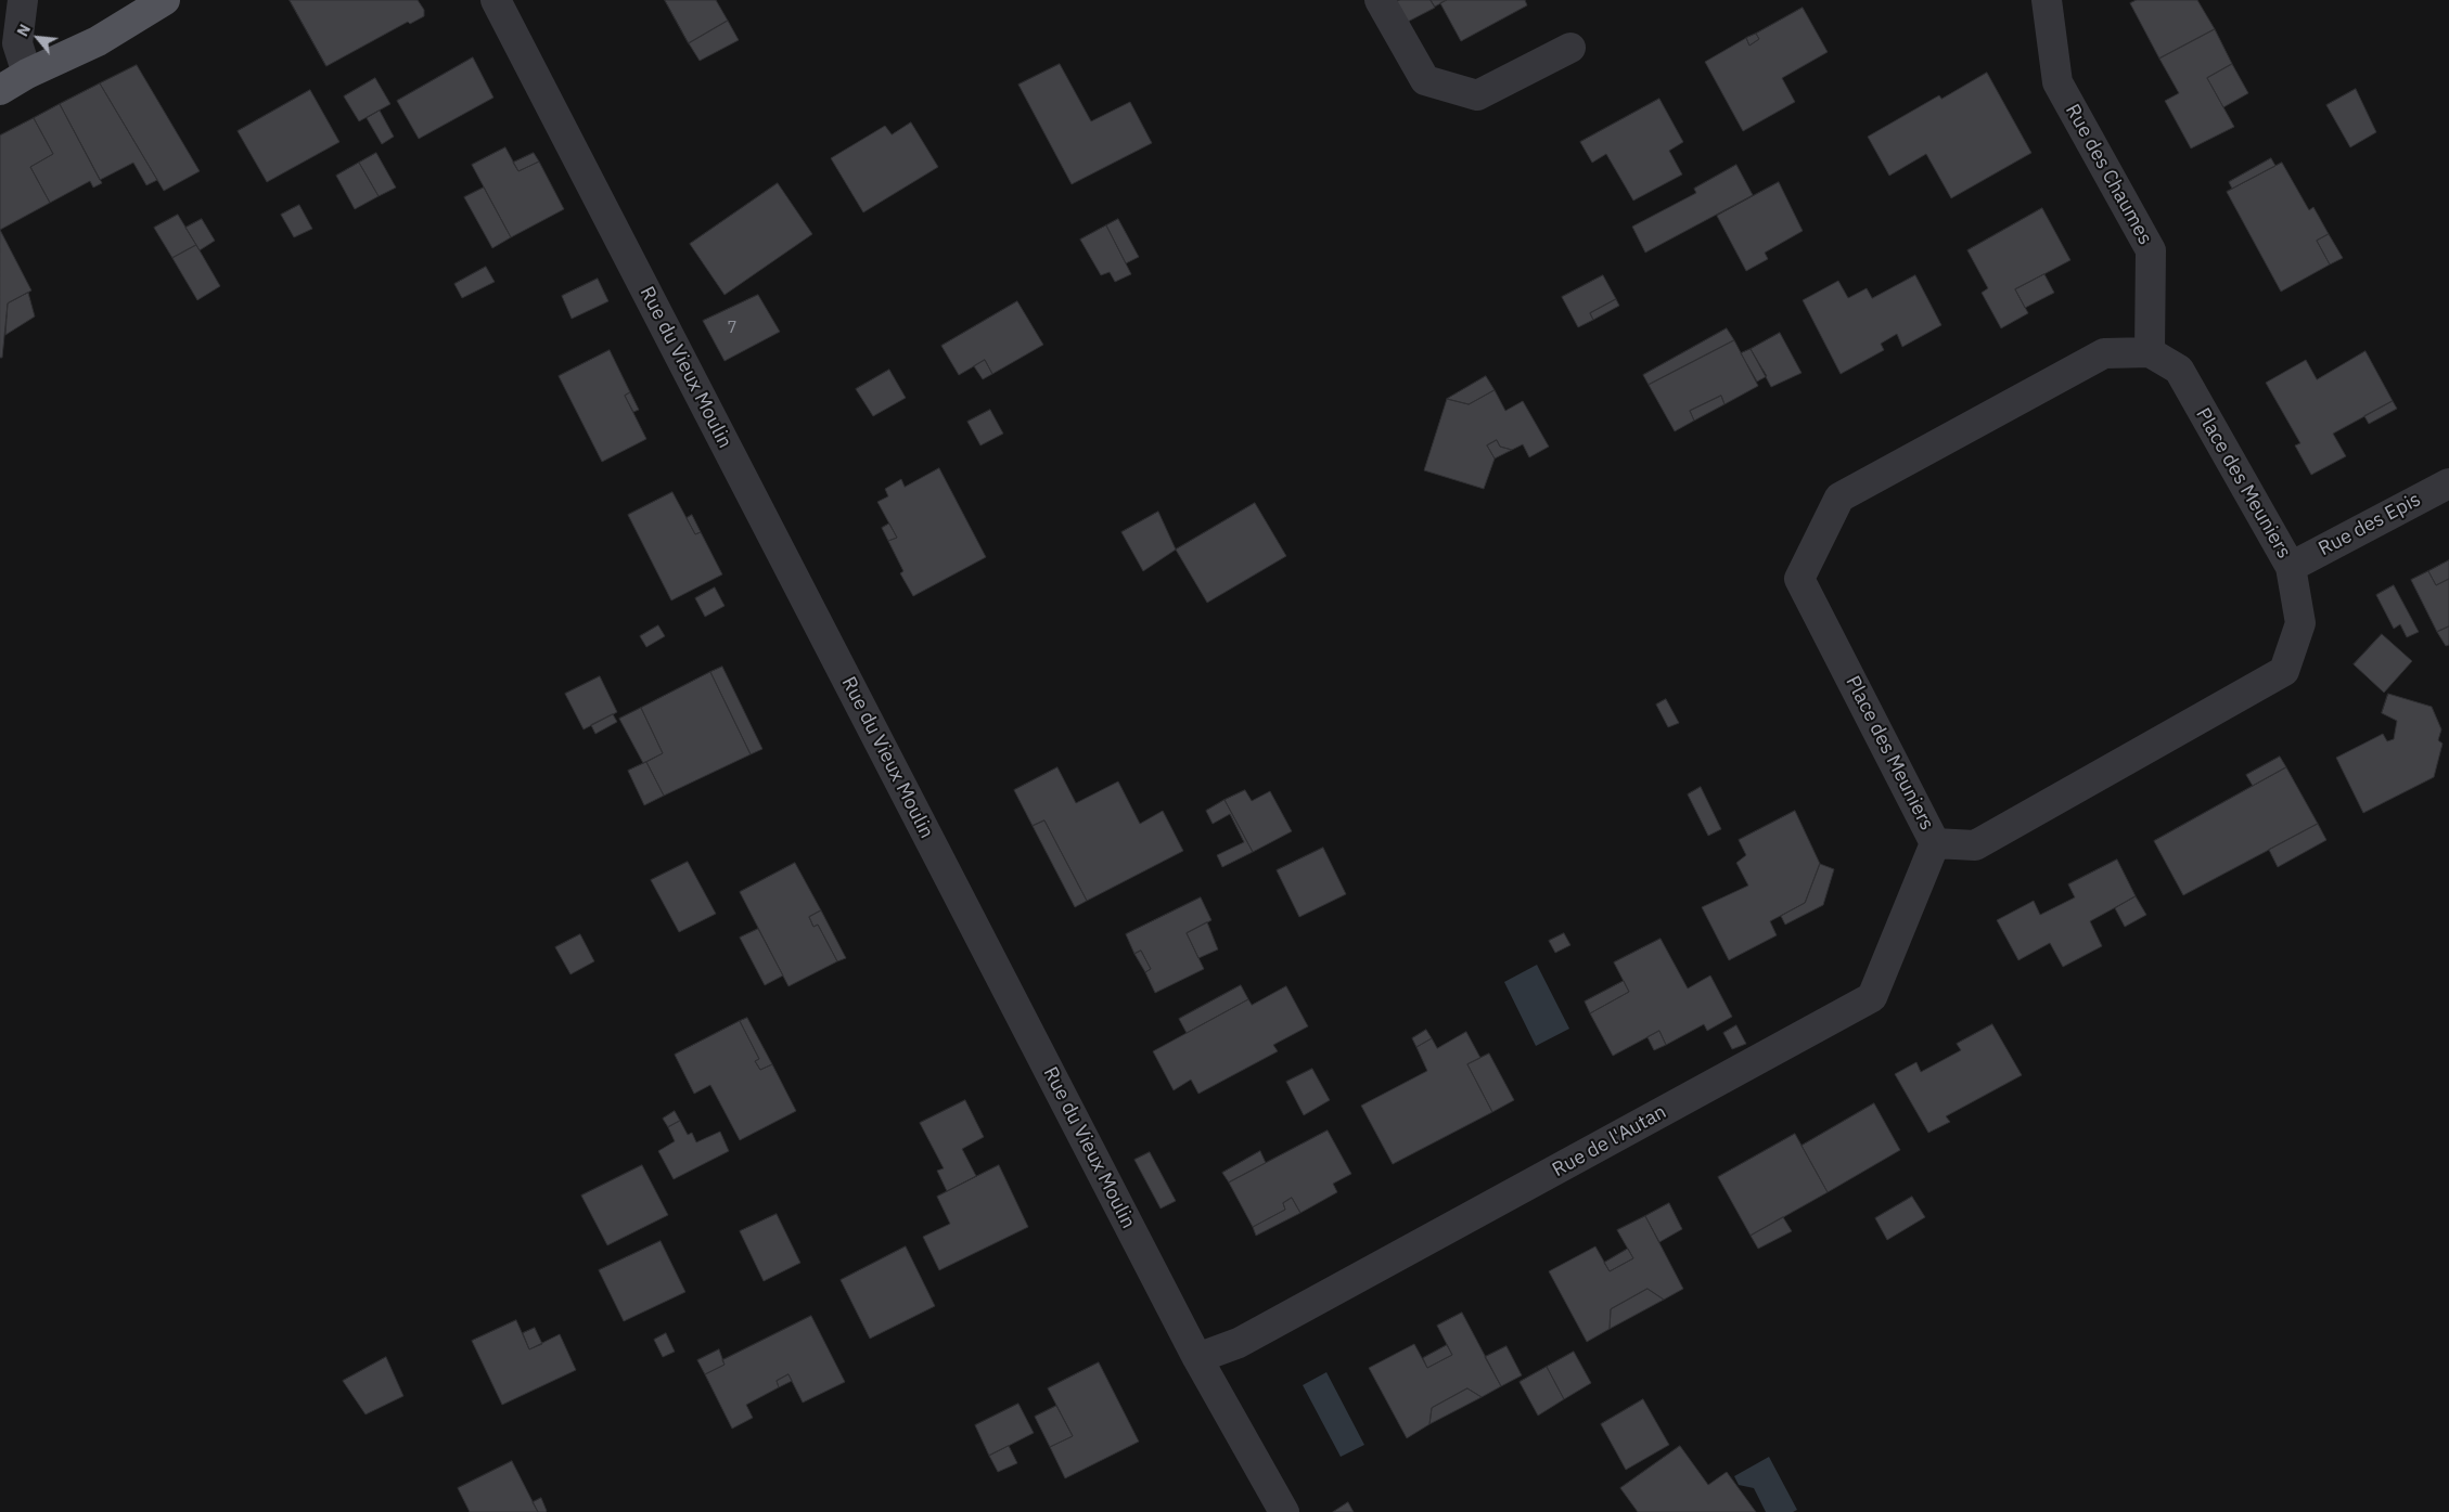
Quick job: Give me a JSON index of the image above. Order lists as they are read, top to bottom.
{
  "streets": {
    "street": [
      "Rue des Chaumes",
      "Rue du Vieux Moulin",
      "Place des Meuniers",
      "Rue des Epis",
      "Rue de l'Autan"
    ]
  },
  "crossings": [
    ["Rue des Chaumes", "Place des Meuniers"],
    ["Rue du Vieux Moulin", "Rue de l'Autan"],
    ["Place des Meuniers", "Rue des Epis"],
    ["Place des Meuniers", "Rue de l'Autan"]
  ],
  "house_numbers": ["7"],
  "north": "top left"
}
